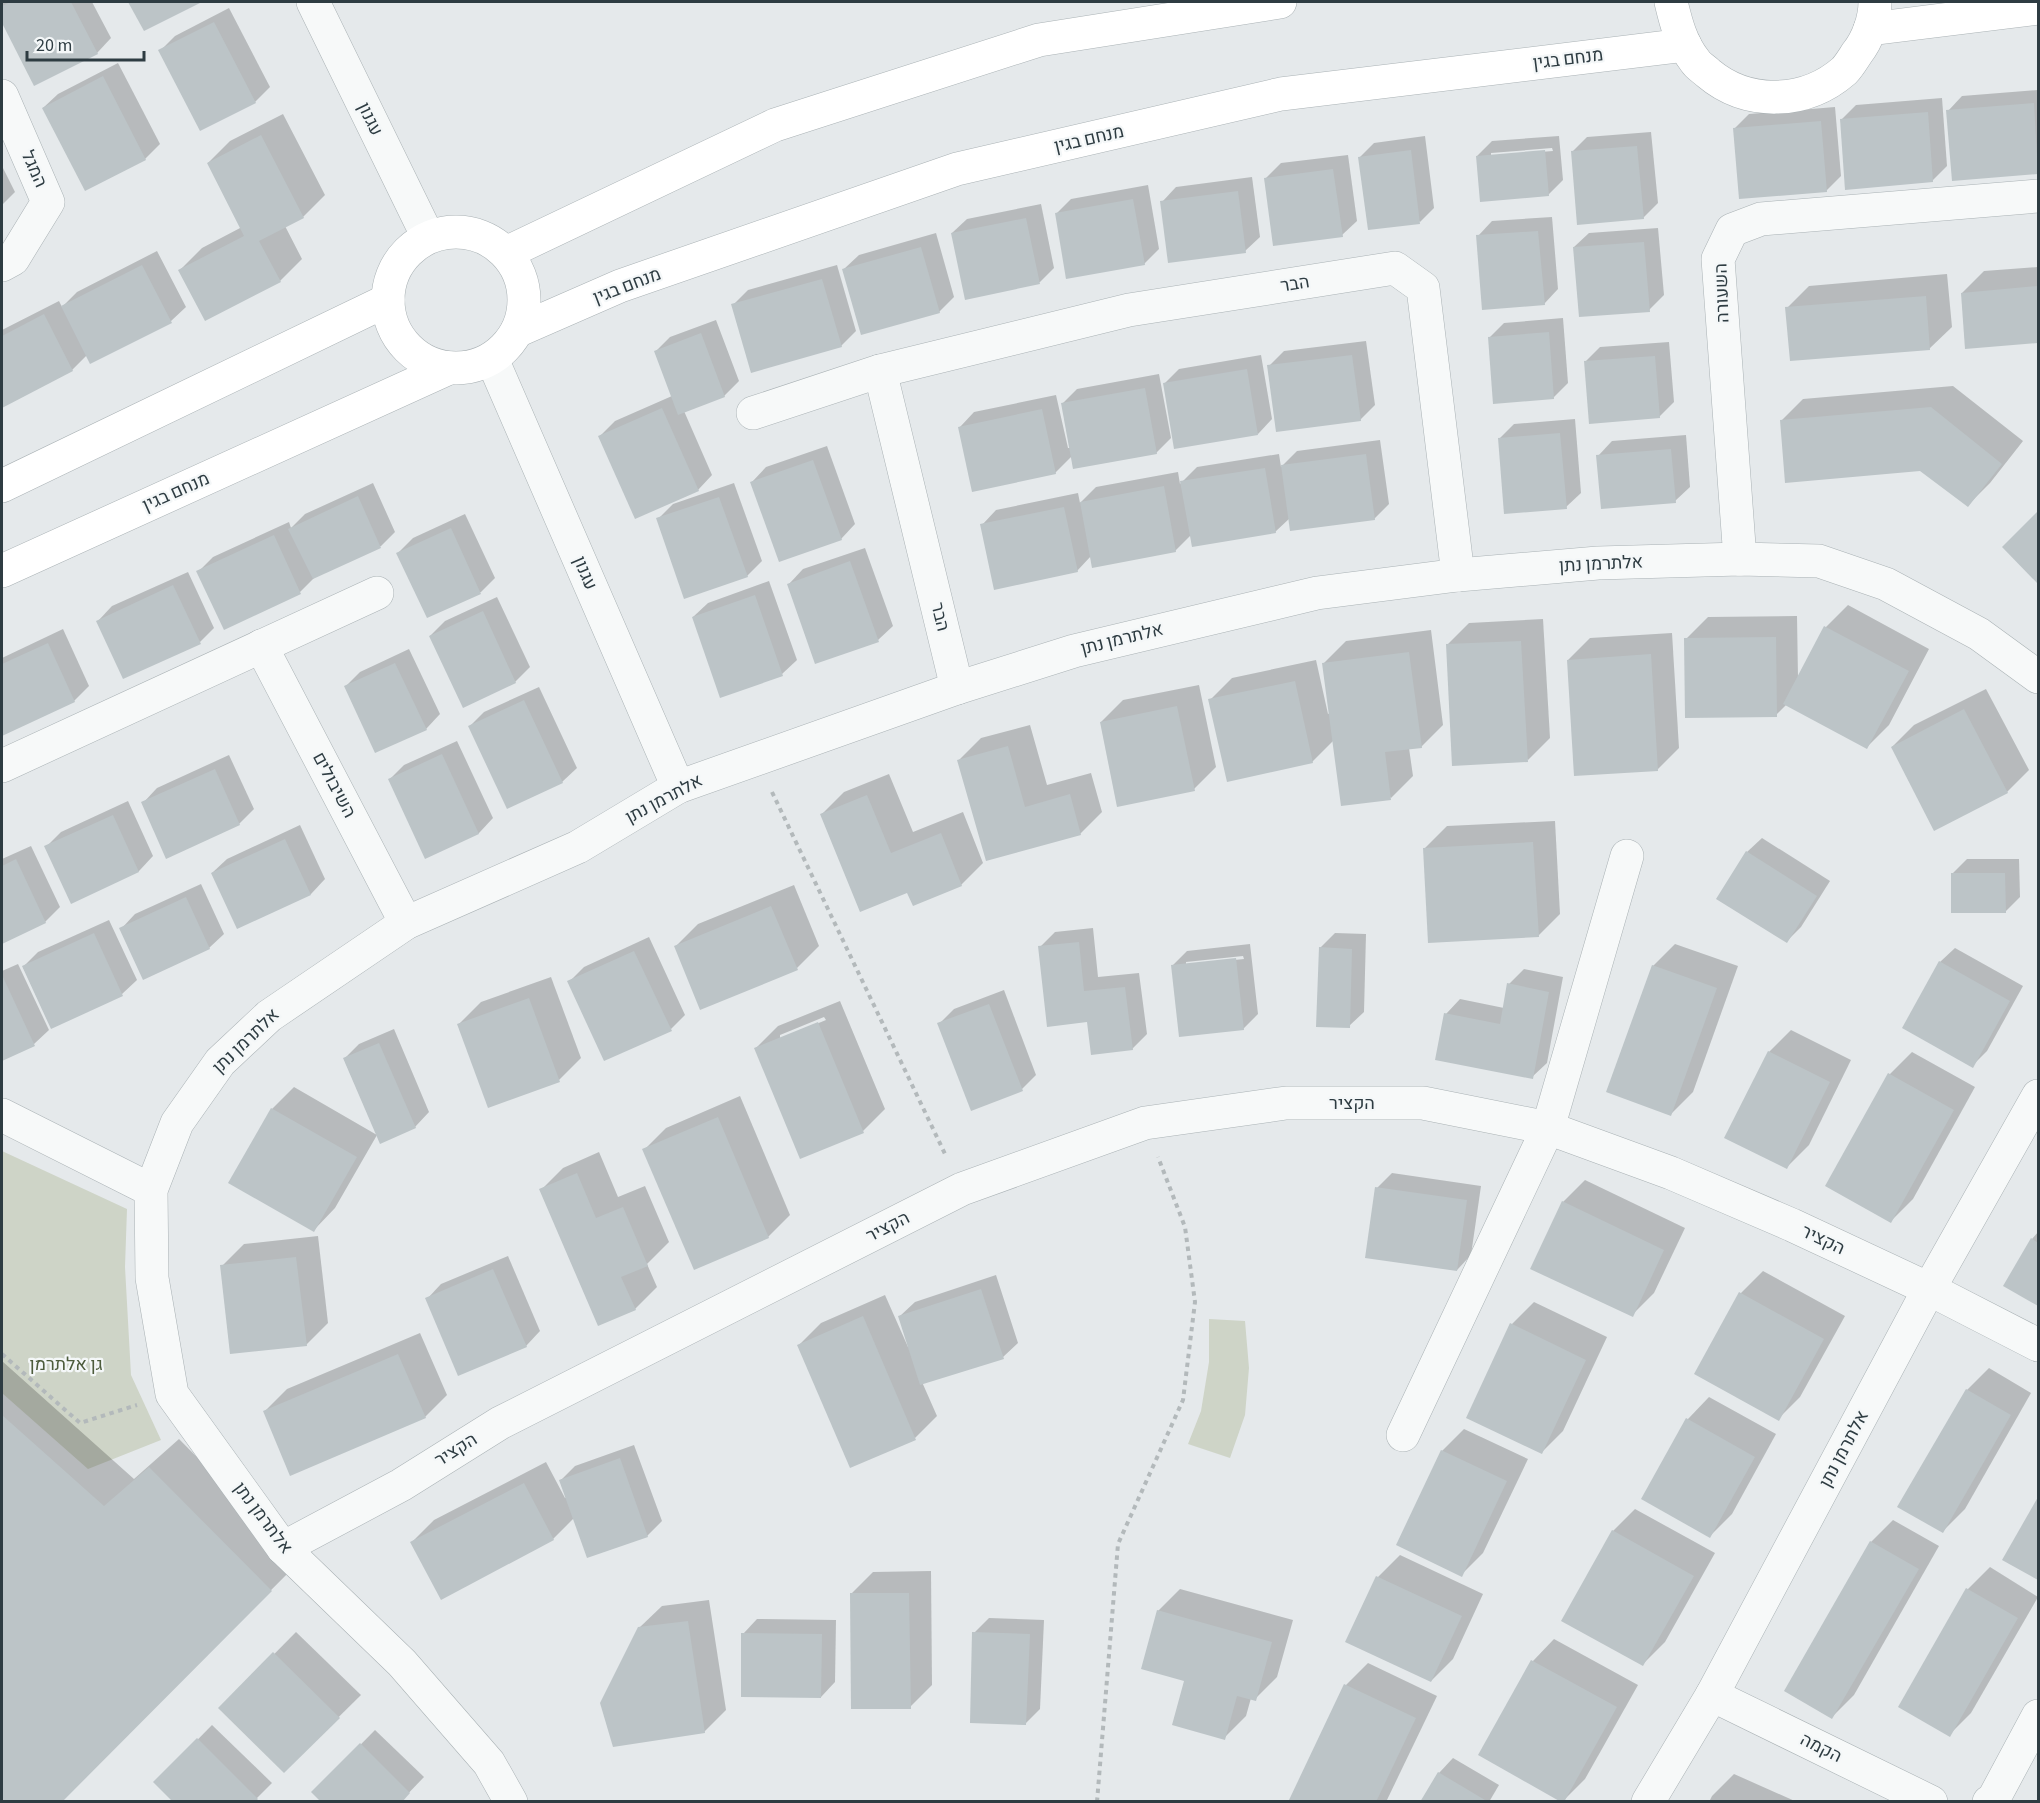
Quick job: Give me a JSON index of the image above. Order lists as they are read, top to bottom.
{
  "streets": {
    "main road": ["מנחם בגין"],
    "street": [
      "עגנון",
      "המגל",
      "הבר",
      "השעורה",
      "אלתרמן נתן",
      "השיבולים",
      "הקציר",
      "הקמה"
    ]
  },
  "crossings": [
    ["מנחם בגין", "עגנון"],
    ["עגנון", "אלתרמן נתן"],
    ["הבר", "אלתרמן נתן"],
    ["השעורה", "אלתרמן נתן"],
    ["אלתרמן נתן", "השיבולים"],
    ["אלתרמן נתן", "הקציר"],
    ["אלתרמן נתן", "הקמה"]
  ],
  "parks": ["גן אלתרמן"],
  "scale_bar": "20 m"
}
